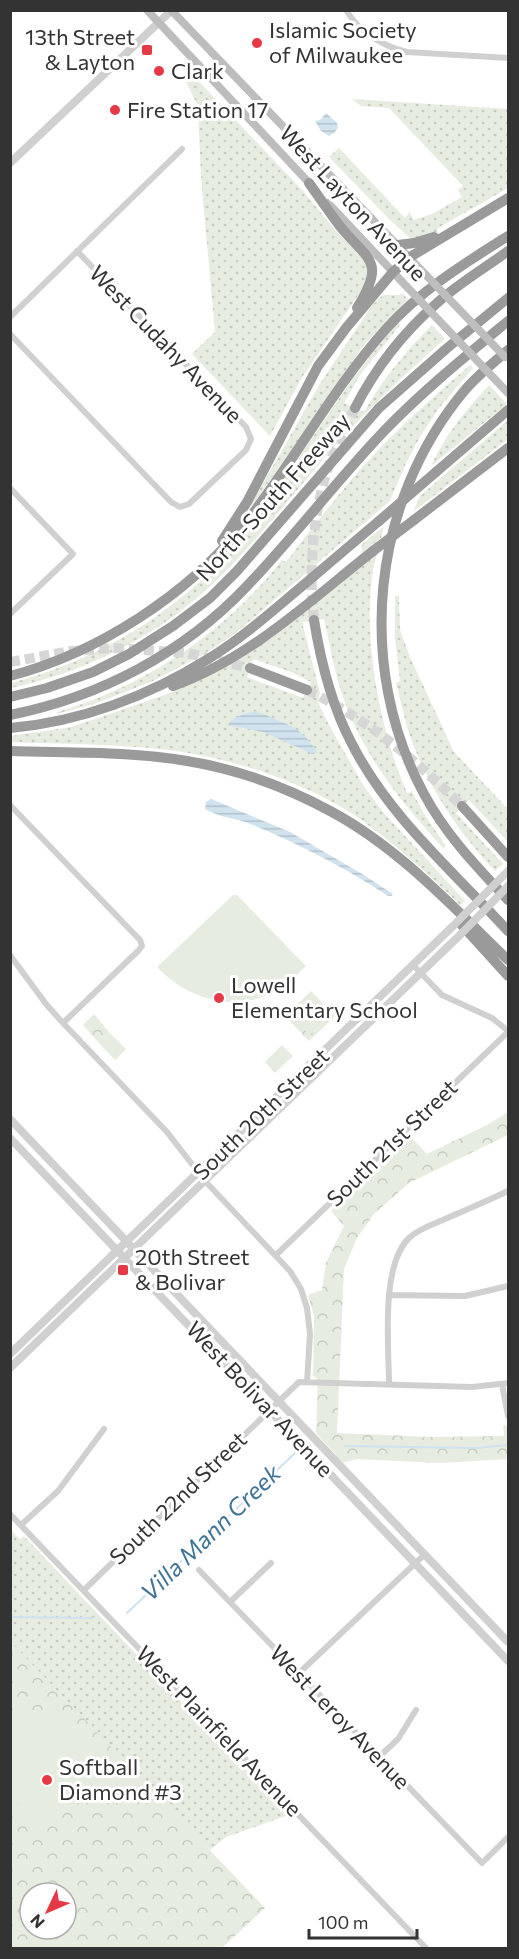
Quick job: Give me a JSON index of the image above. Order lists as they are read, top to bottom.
{
  "streets": {
    "highway": ["North-South Freeway"],
    "main road": ["West Layton Avenue"],
    "street": [
      "West Cudahy Avenue",
      "South 20th Street",
      "South 21st Street",
      "West Bolivar Avenue",
      "South 22nd Street",
      "West Leroy Avenue",
      "West Plainfield Avenue"
    ]
  },
  "crossings": [
    ["South 20th Street", "West Bolivar Avenue"],
    ["West Bolivar Avenue", "South 22nd Street"],
    ["South 22nd Street", "West Plainfield Avenue"]
  ],
  "water": ["Villa Mann Creek"],
  "places": {
    "other": [
      "Islamic Society of Milwaukee",
      "Clark",
      "Fire Station 17",
      "Lowell Elementary School",
      "Softball Diamond #3"
    ],
    "transit": ["13th Street & Layton", "20th Street & Bolivar"]
  },
  "scale_bar": "100 m",
  "north": "bottom left"
}
